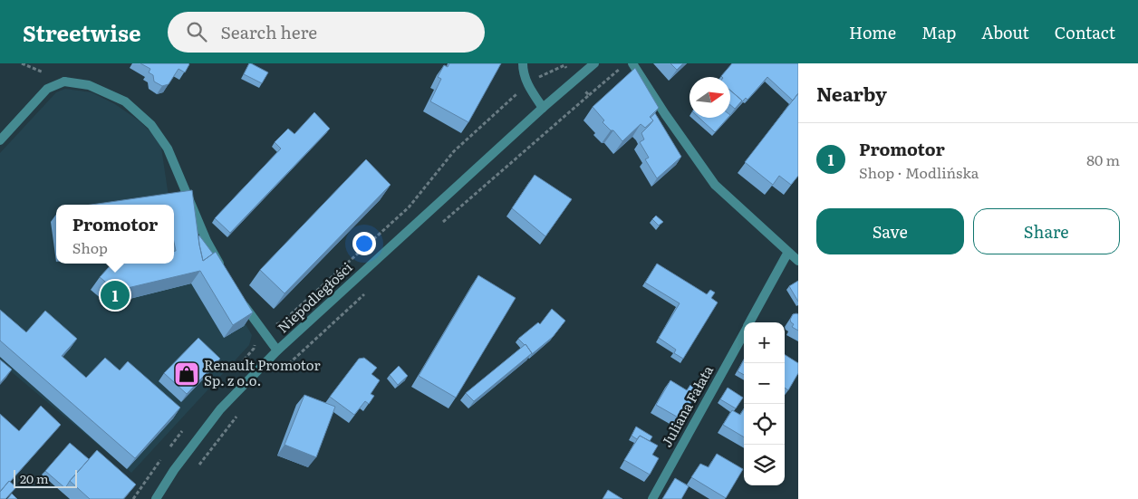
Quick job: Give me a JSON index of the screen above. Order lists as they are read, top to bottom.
{
  "streets": {
    "street": ["Niepodległości", "Juliana Fałata"]
  },
  "places": {
    "shop": ["Renault Promotor Sp. z o.o."]
  },
  "scale_bar": "20 m",
  "north": "right",
  "page": {
    "header": "Streetwise",
    "search": "Search here",
    "nav": [
      "Home",
      "Map",
      "About",
      "Contact"
    ],
    "heading": "Nearby",
    "list": [
      {
        "mark": "1",
        "name": "Promotor",
        "note": "Shop · Modlińska",
        "value": "80 m"
      }
    ],
    "buttons": ["Save", "Share"],
    "popup": ["Promotor", "Shop"],
    "pins": "1",
    "map_buttons": ["+", "−"],
    "scale": "20 m"
  }
}
